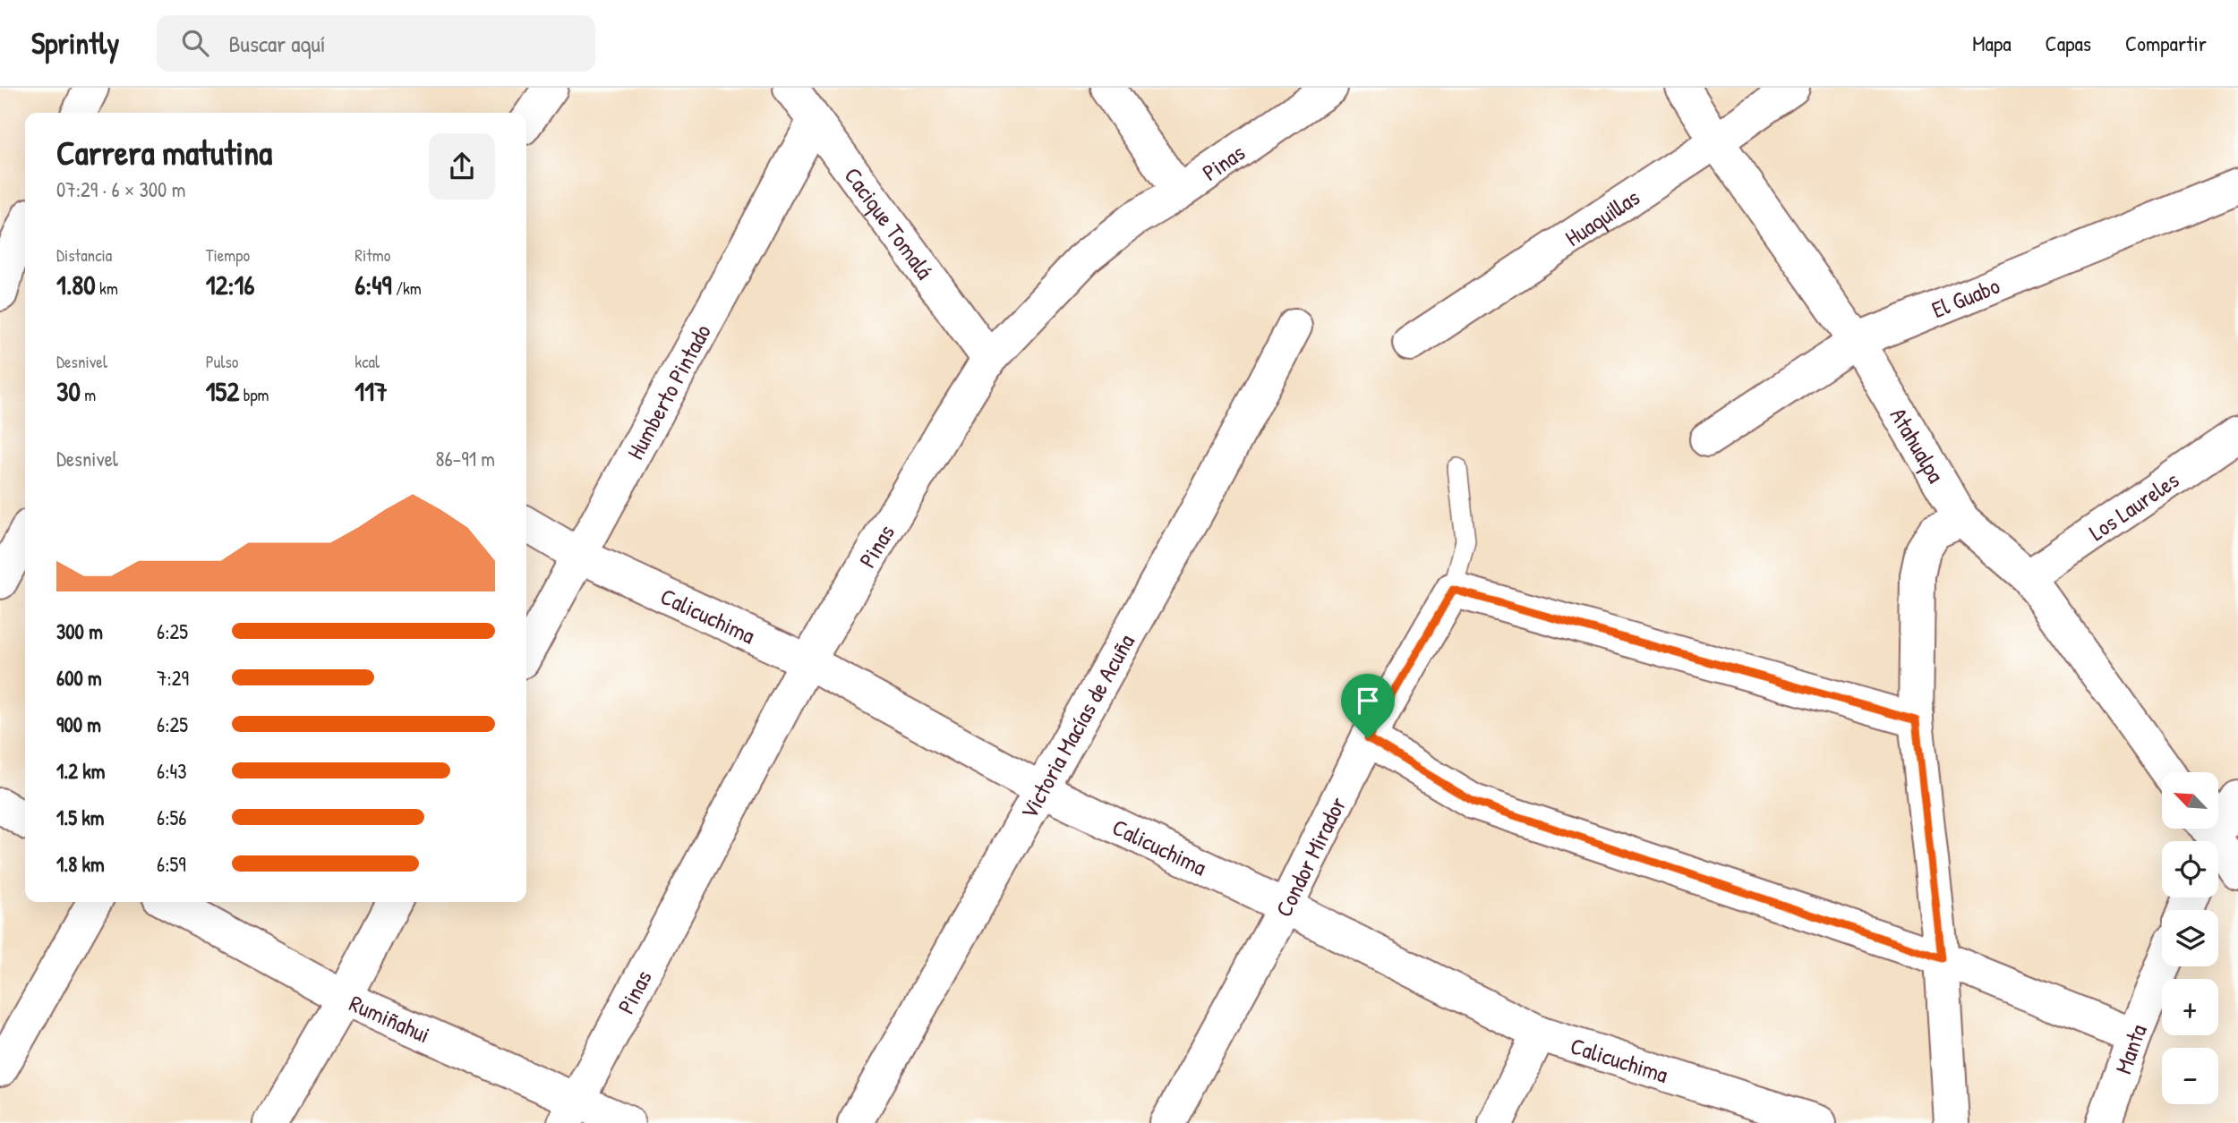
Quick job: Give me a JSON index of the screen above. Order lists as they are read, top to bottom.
{
  "streets": {
    "street": [
      "Pinas",
      "Huaquillas",
      "Cacique Tomalá",
      "El Guabo",
      "Humberto Pintado",
      "Atahualpa",
      "Los Laureles",
      "Calicuchima",
      "Victoria Macías de Acuña",
      "Condor Mirador",
      "Rumiñahui",
      "Manta"
    ]
  },
  "crossings": [
    ["Pinas", "Cacique Tomalá"],
    ["Pinas", "Calicuchima"],
    ["Pinas", "Rumiñahui"],
    ["Huaquillas", "Atahualpa"],
    ["Cacique Tomalá", "Humberto Pintado"],
    ["El Guabo", "Atahualpa"],
    ["Humberto Pintado", "Calicuchima"],
    ["Atahualpa", "Los Laureles"],
    ["Calicuchima", "Victoria Macías de Acuña"],
    ["Calicuchima", "Condor Mirador"]
  ],
  "north": "top left",
  "page": {
    "header": "Sprintly",
    "search": "Buscar aquí",
    "nav": ["Mapa", "Capas", "Compartir"],
    "heading": ["Carrera matutina", "07:29 · 6 × 300 m"],
    "stats": [
      ["Distancia", "1.80 km"],
      ["Tiempo", "12:16"],
      ["Ritmo", "6:49 /km"],
      ["Desnivel", "30 m"],
      ["Pulso", "152 bpm"],
      ["kcal", "117"]
    ],
    "chart": ["Desnivel", "86–91 m"],
    "list": [
      {
        "name": "300 m",
        "note": "6:25"
      },
      {
        "name": "600 m",
        "note": "7:29"
      },
      {
        "name": "900 m",
        "note": "6:25"
      },
      {
        "name": "1.2 km",
        "note": "6:43"
      },
      {
        "name": "1.5 km",
        "note": "6:56"
      },
      {
        "name": "1.8 km",
        "note": "6:59"
      }
    ],
    "map_buttons": ["+", "−"]
  }
}
